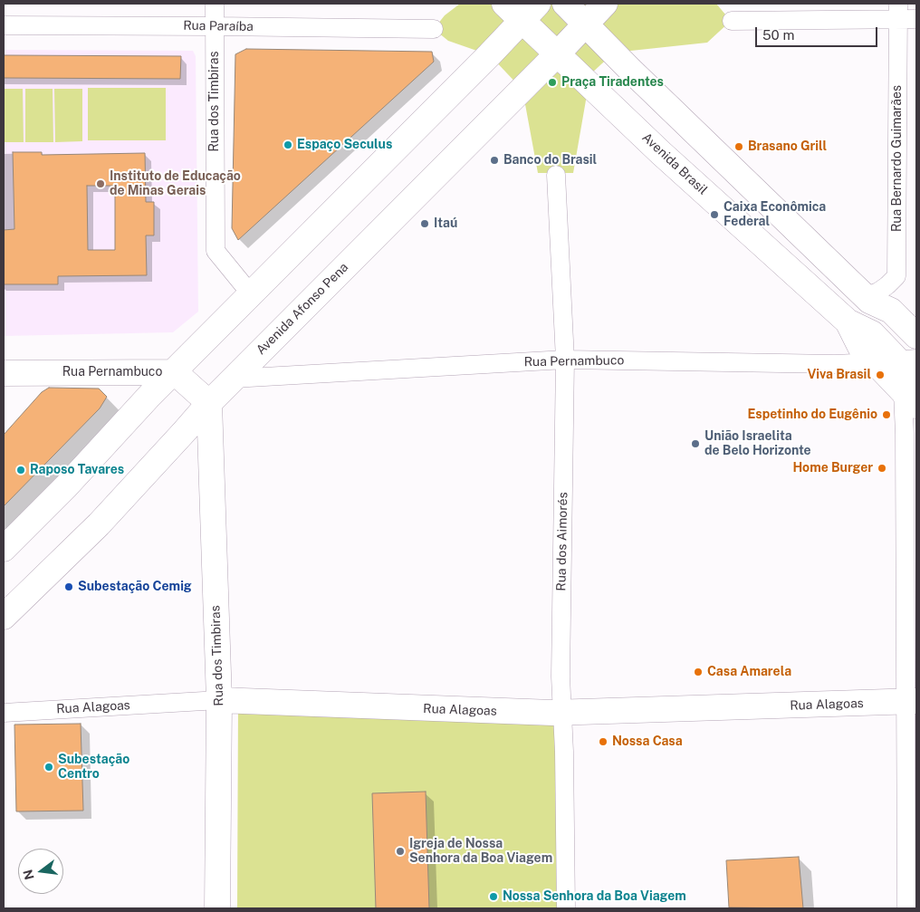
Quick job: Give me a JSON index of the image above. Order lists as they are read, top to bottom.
{
  "streets": {
    "main road": [
      "Rua dos Timbiras",
      "Avenida Brasil",
      "Avenida Afonso Pena",
      "Rua Pernambuco",
      "Rua Alagoas"
    ],
    "street": ["Rua Paraíba", "Rua Bernardo Guimarães", "Rua dos Aimorés"]
  },
  "crossings": [
    ["Rua Paraíba", "Rua dos Timbiras"],
    ["Rua dos Timbiras", "Avenida Afonso Pena"],
    ["Rua dos Timbiras", "Rua Pernambuco"],
    ["Rua dos Timbiras", "Rua Alagoas"],
    ["Avenida Brasil", "Avenida Afonso Pena"],
    ["Avenida Brasil", "Rua Pernambuco"],
    ["Avenida Afonso Pena", "Rua Pernambuco"],
    ["Rua Pernambuco", "Rua dos Aimorés"],
    ["Rua dos Aimorés", "Rua Alagoas"]
  ],
  "places": [
    "Praça Tiradentes",
    "Espaço Seculus",
    "Brasano Grill",
    "Banco do Brasil",
    "Instituto de Educação de Minas Gerais",
    "Caixa Econômica Federal",
    "Itaú",
    "Viva Brasil",
    "Espetinho do Eugênio",
    "União Israelita de Belo Horizonte",
    "Home Burger",
    "Raposo Tavares",
    "Subestação Cemig",
    "Casa Amarela",
    "Nossa Casa",
    "Subestação Centro",
    "Igreja de Nossa Senhora da Boa Viagem",
    "Nossa Senhora da Boa Viagem"
  ],
  "scale_bar": "50 m",
  "north": "left"
}
